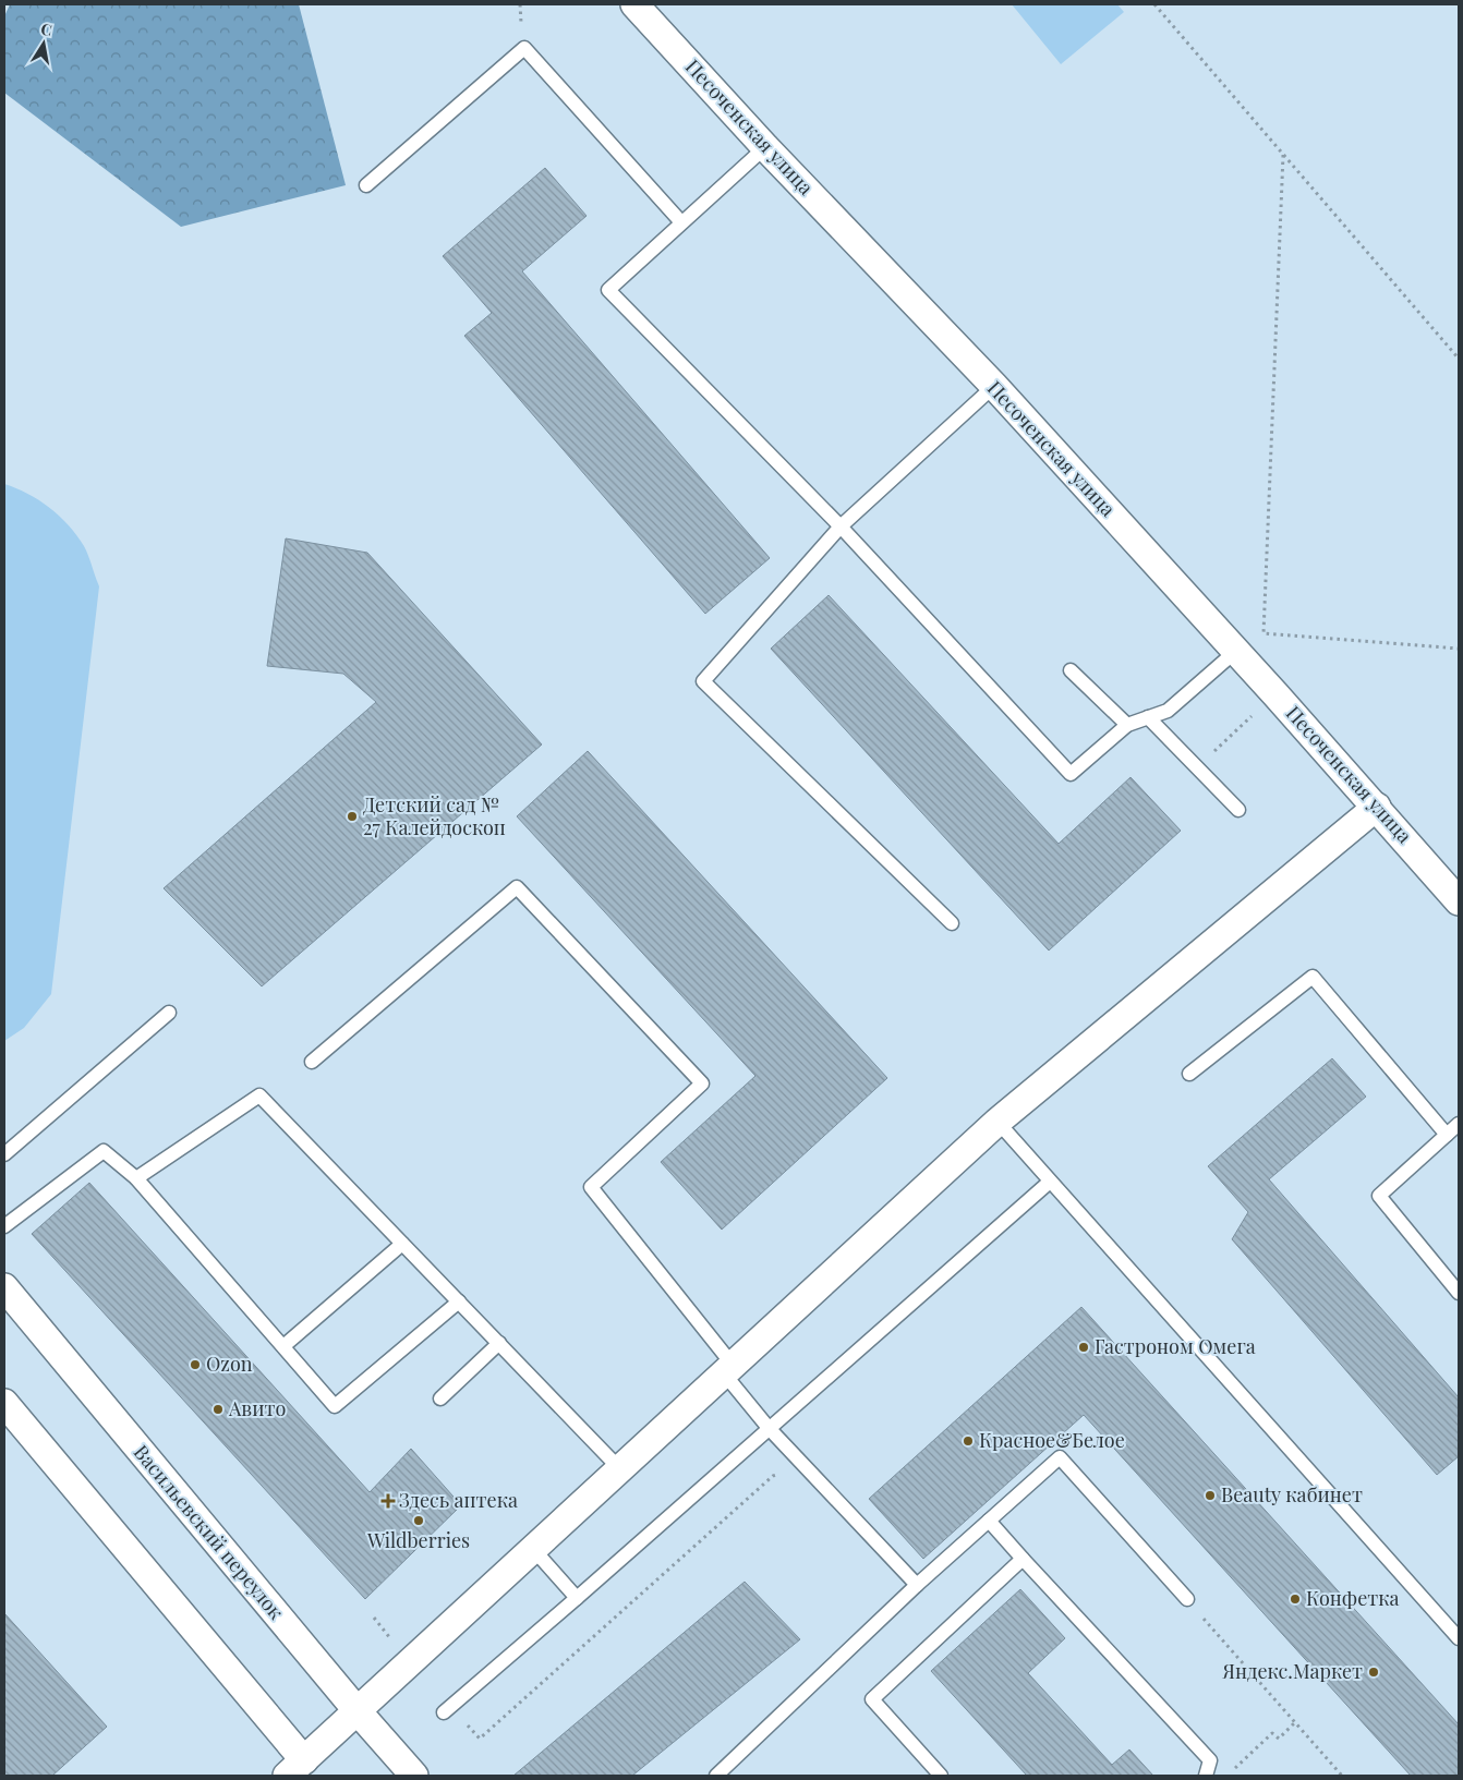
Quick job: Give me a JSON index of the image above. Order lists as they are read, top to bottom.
{
  "streets": {
    "street": ["Песоченская улица", "Васильевский переулок"]
  },
  "places": {
    "other": [
      "Детский сад № 27 Калейдоскоп",
      "Гастроном Омега",
      "Ozon",
      "Авито",
      "Красное&Белое",
      "Beauty кабинет",
      "Wildberries",
      "Конфетка",
      "Яндекс.Маркет"
    ],
    "health": ["Здесь аптека"]
  },
  "north": "top"
}
